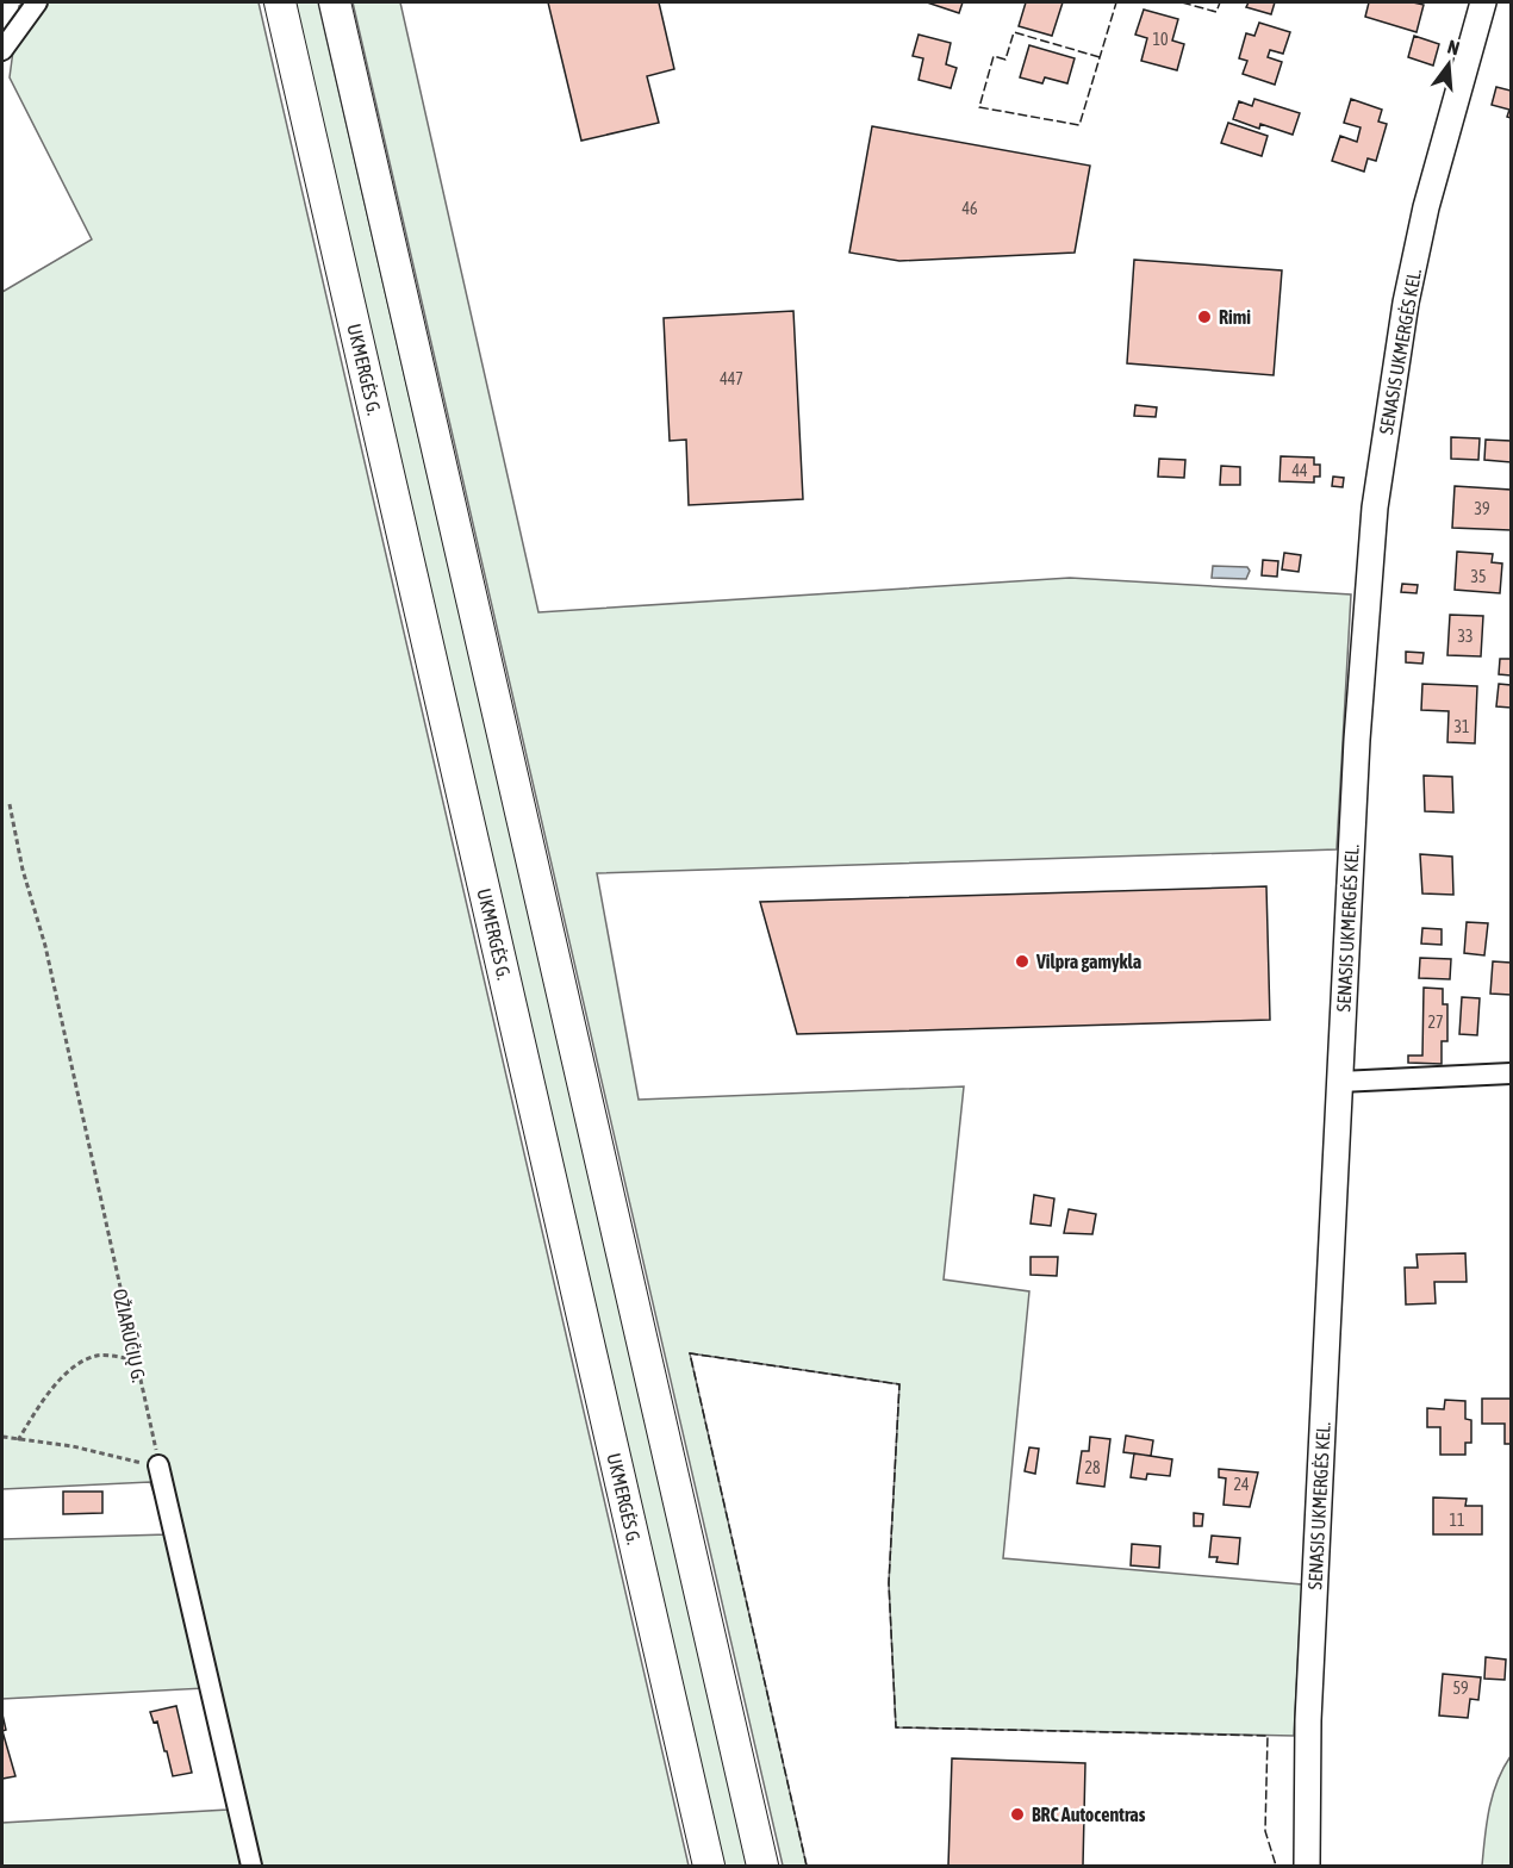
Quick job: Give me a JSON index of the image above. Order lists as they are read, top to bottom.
{
  "streets": {
    "highway": ["UKMERGĖS G."],
    "main road": ["SENASIS UKMERGĖS KEL."],
    "path": ["OŽIARŪČIŲ G."]
  },
  "places": ["Rimi", "Vilpra gamykla", "BRC Autocentras"],
  "house_numbers": [
    "10",
    "46",
    "447",
    "44",
    "39",
    "35",
    "33",
    "31",
    "27",
    "28",
    "24",
    "11",
    "59"
  ],
  "north": "top"
}
